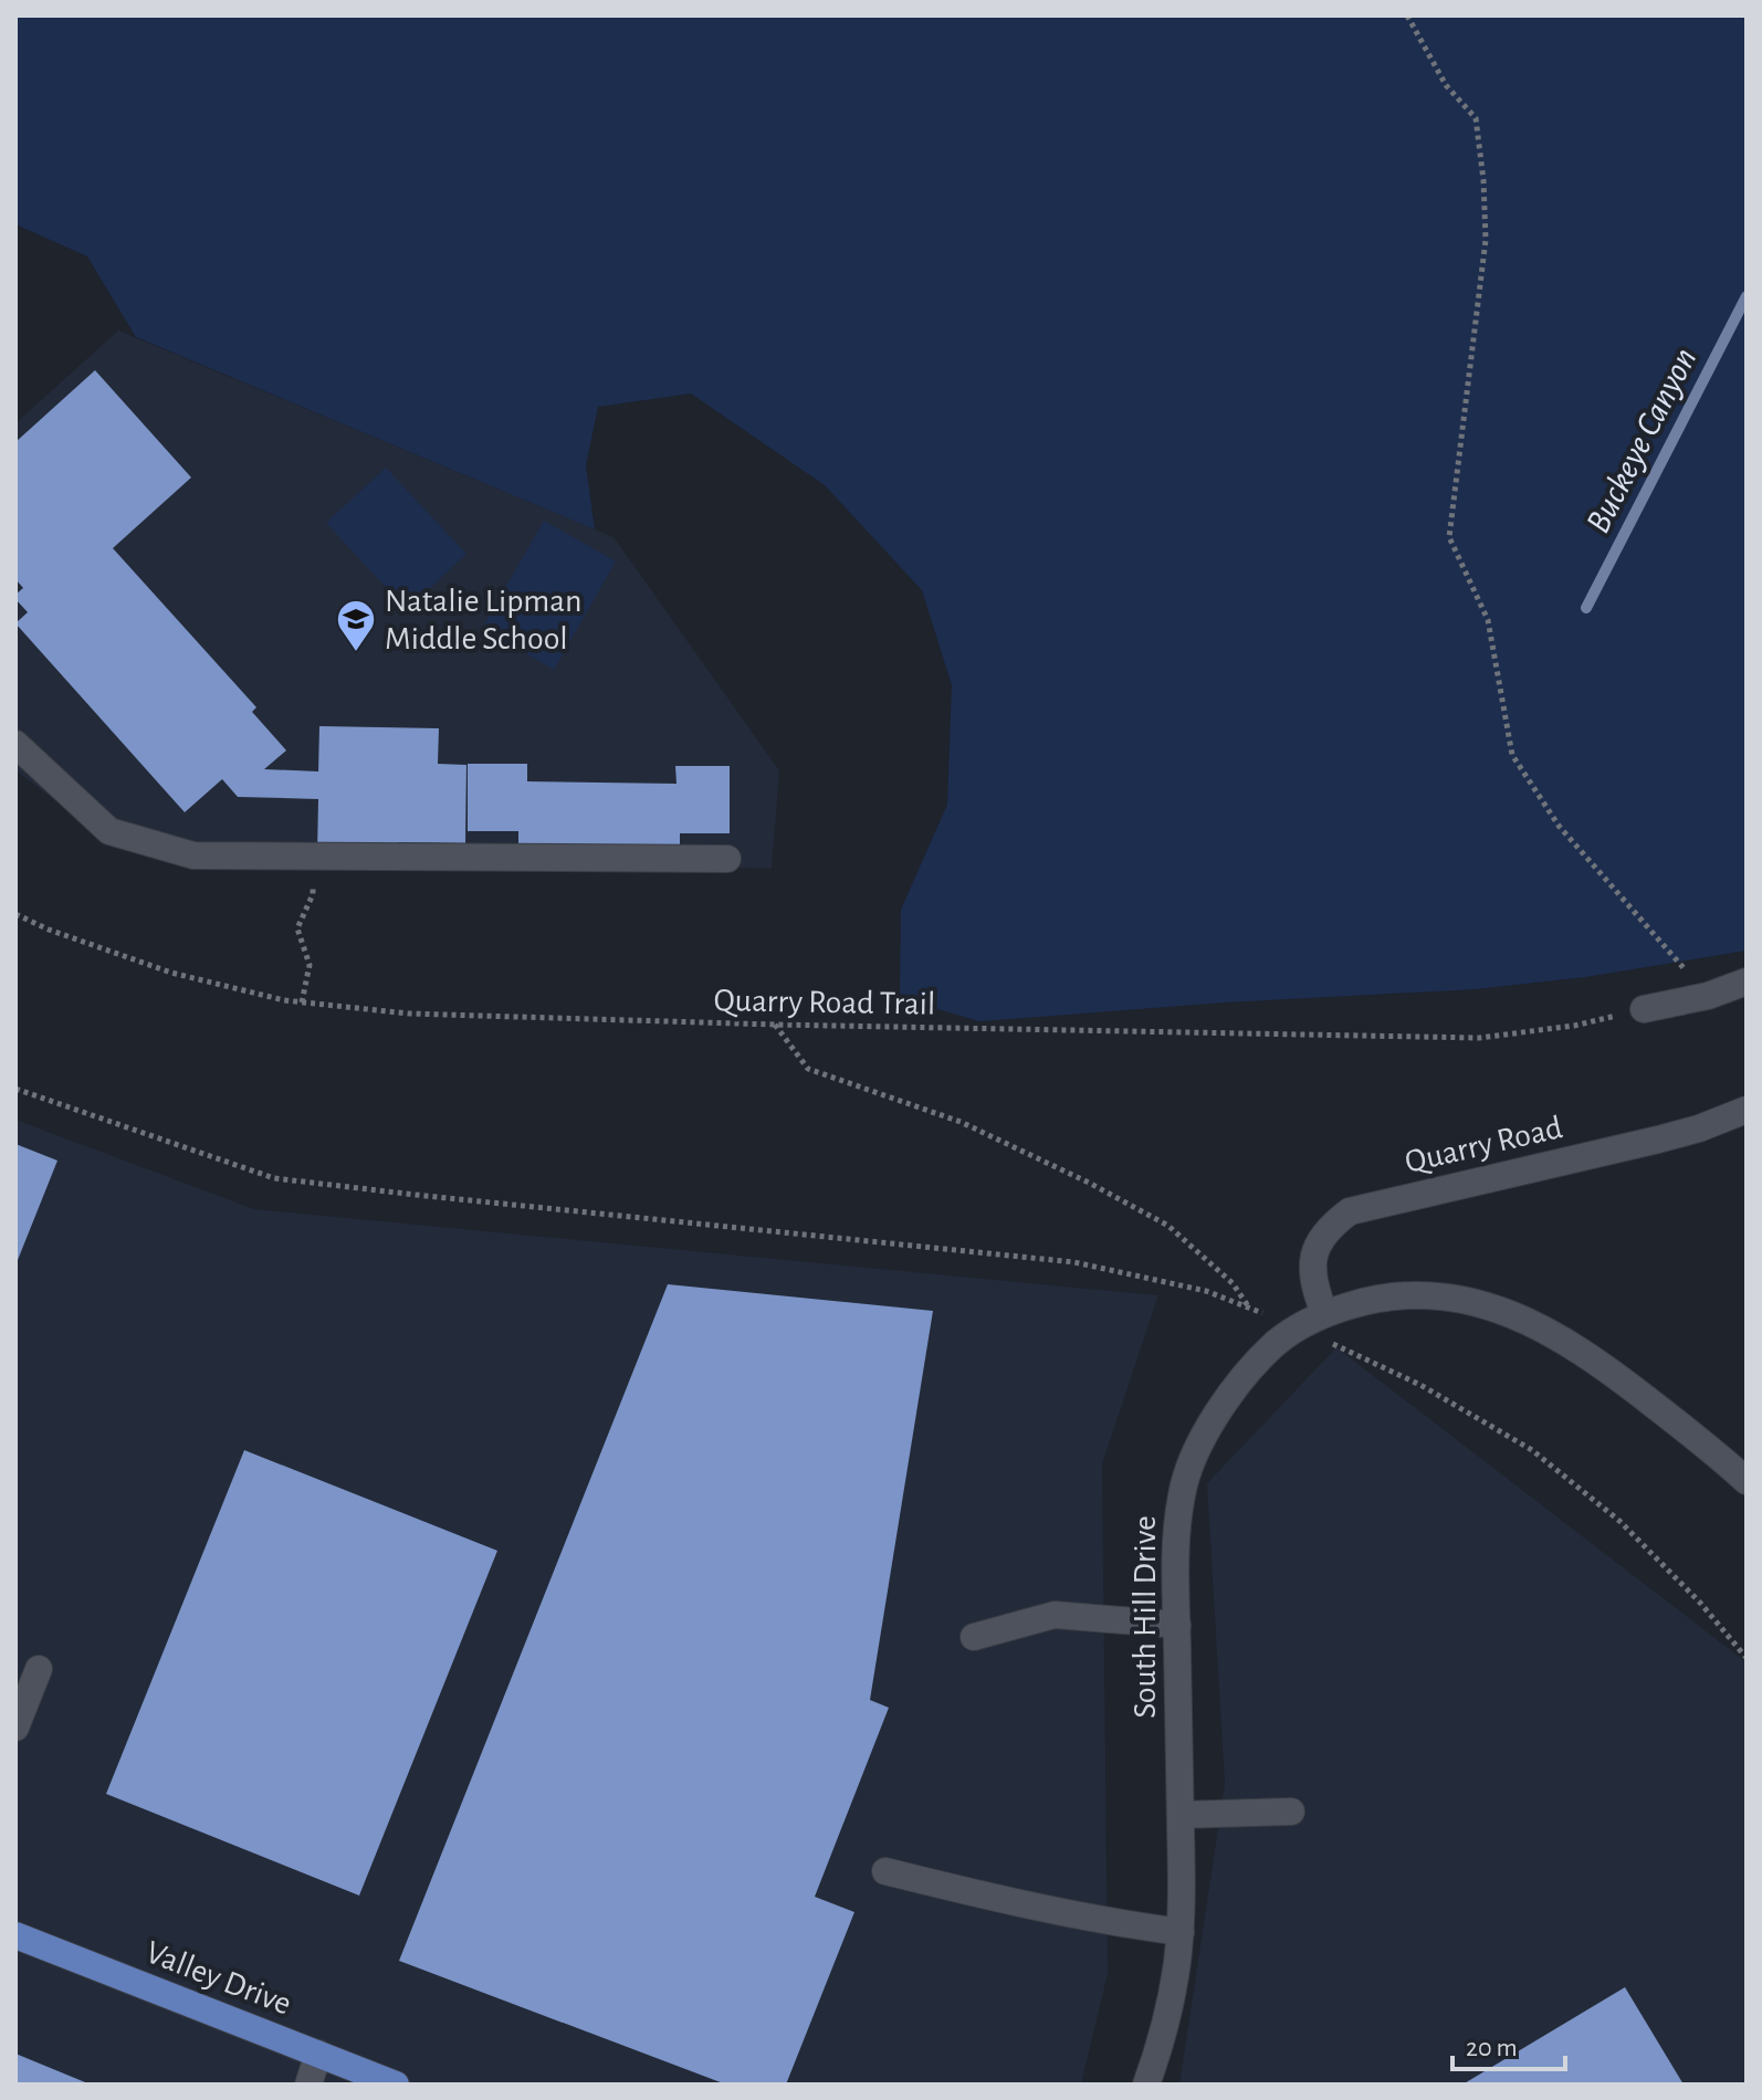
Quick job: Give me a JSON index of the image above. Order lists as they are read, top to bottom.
{
  "streets": {
    "main road": ["Valley Drive"],
    "street": ["Quarry Road", "South Hill Drive"],
    "path": ["Quarry Road Trail"]
  },
  "crossings": [
    ["Quarry Road", "South Hill Drive"]
  ],
  "water": ["Buckeye Canyon"],
  "places": {
    "school or university": ["Natalie Lipman Middle School"]
  },
  "scale_bar": "20 m"
}
